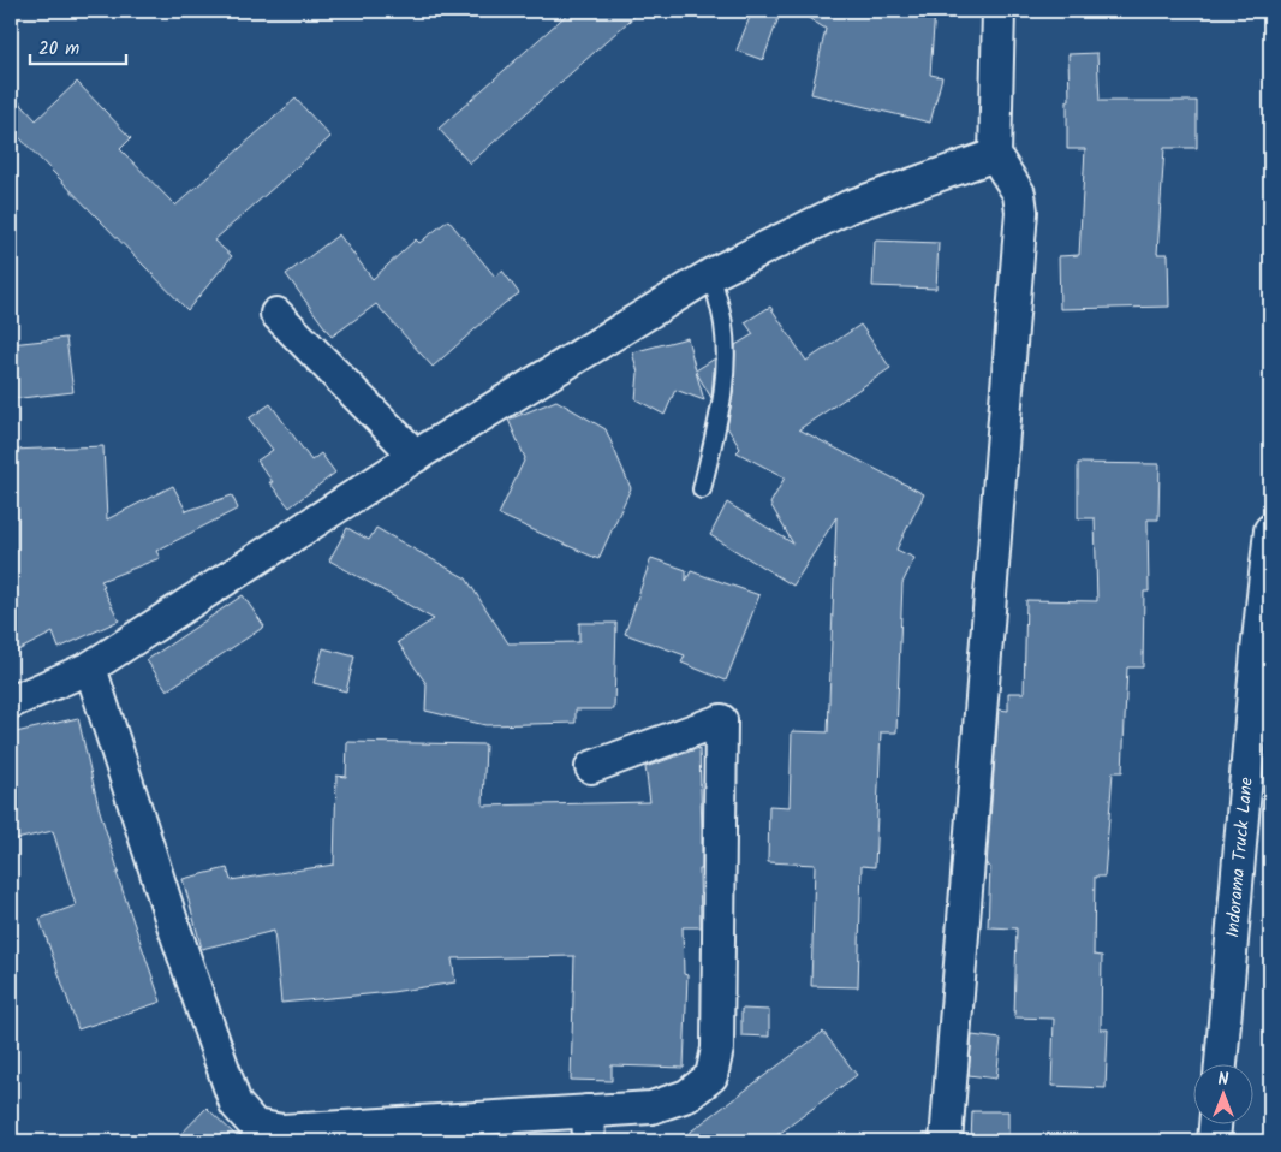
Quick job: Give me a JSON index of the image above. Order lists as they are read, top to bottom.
{
  "streets": {
    "street": ["Indorama Truck Lane"]
  },
  "scale_bar": "20 m",
  "north": "top"
}
